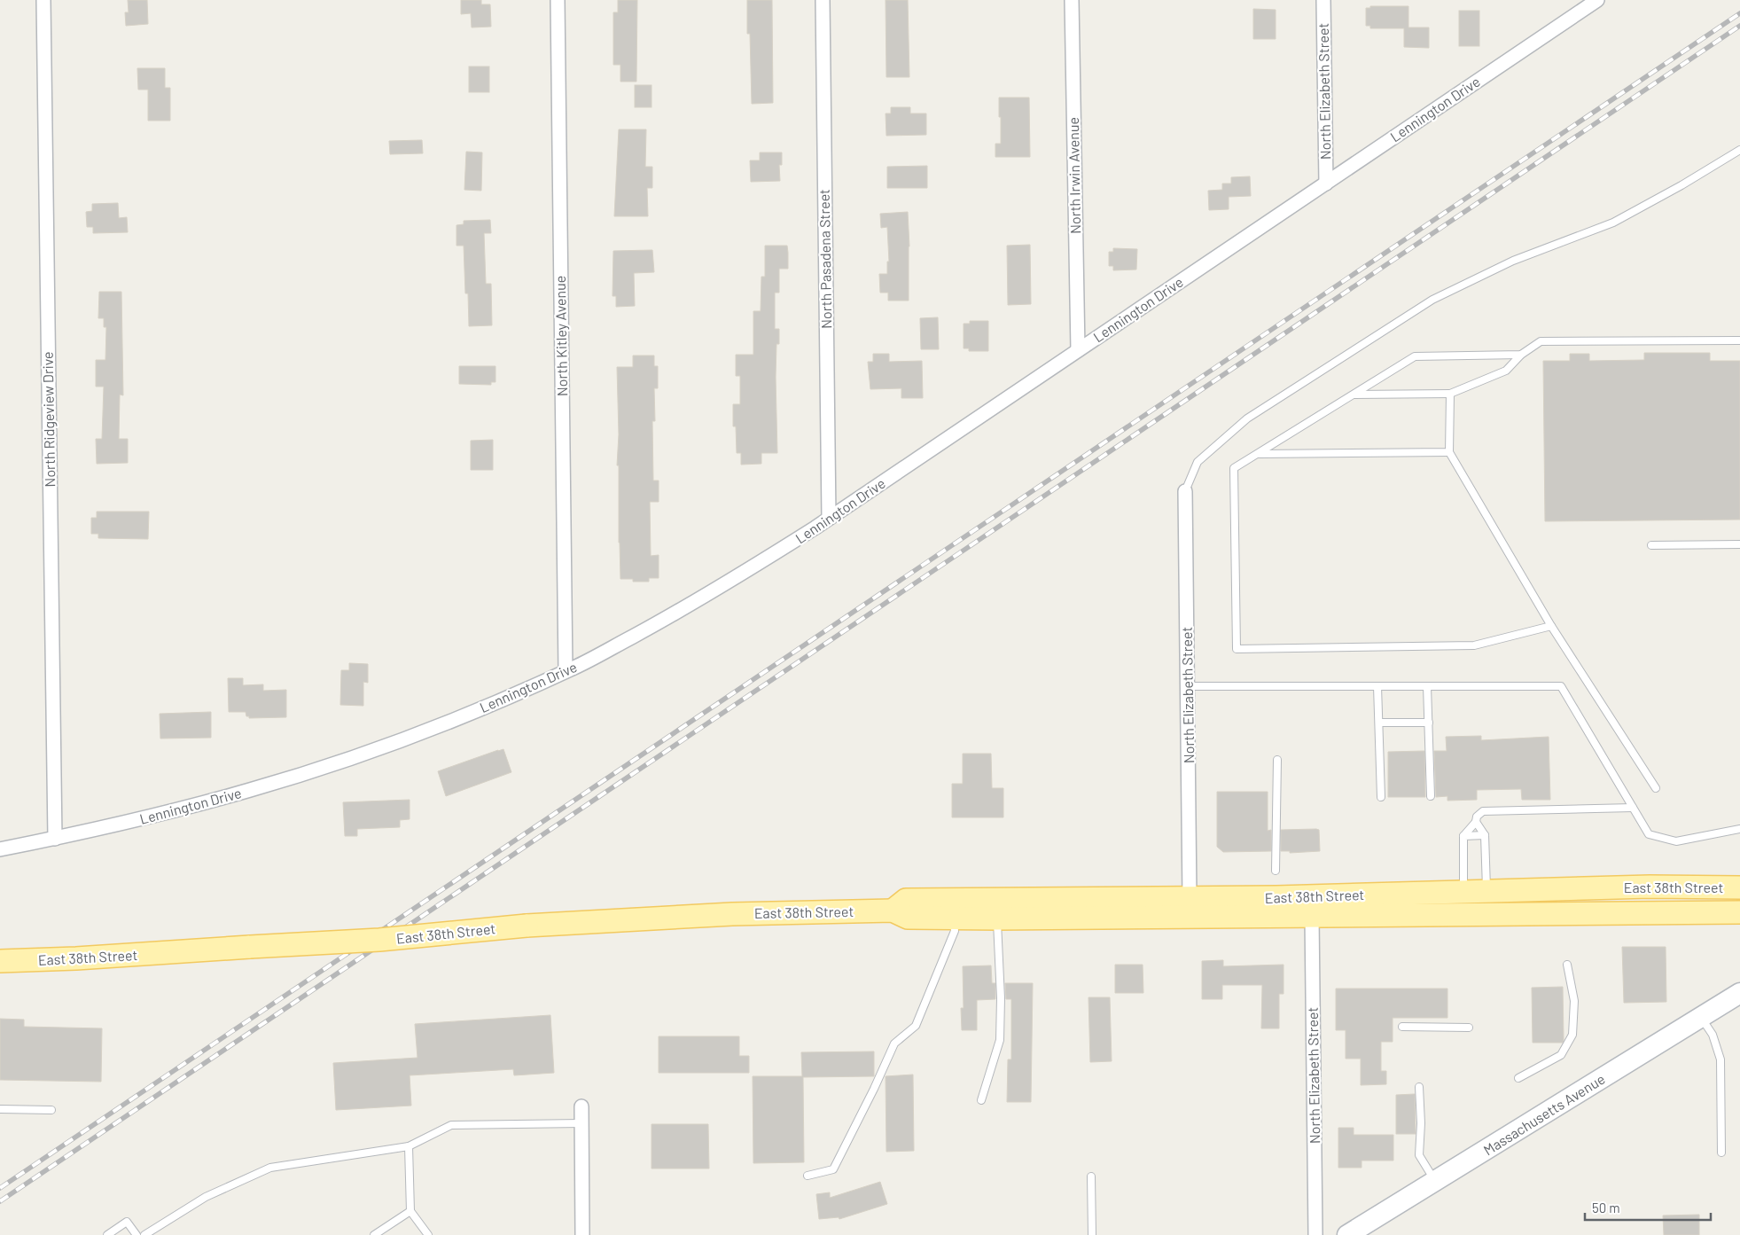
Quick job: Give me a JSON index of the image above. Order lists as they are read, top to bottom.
{
  "streets": {
    "main road": ["East 38th Street", "Massachusetts Avenue"],
    "street": [
      "North Elizabeth Street",
      "Lennington Drive",
      "North Irwin Avenue",
      "North Pasadena Street",
      "North Kitley Avenue",
      "North Ridgeview Drive"
    ]
  },
  "crossings": [
    ["North Elizabeth Street", "Lennington Drive"],
    ["North Elizabeth Street", "East 38th Street"],
    ["Lennington Drive", "North Irwin Avenue"],
    ["Lennington Drive", "North Pasadena Street"],
    ["Lennington Drive", "North Kitley Avenue"],
    ["Lennington Drive", "North Ridgeview Drive"]
  ],
  "scale_bar": "50 m"
}
